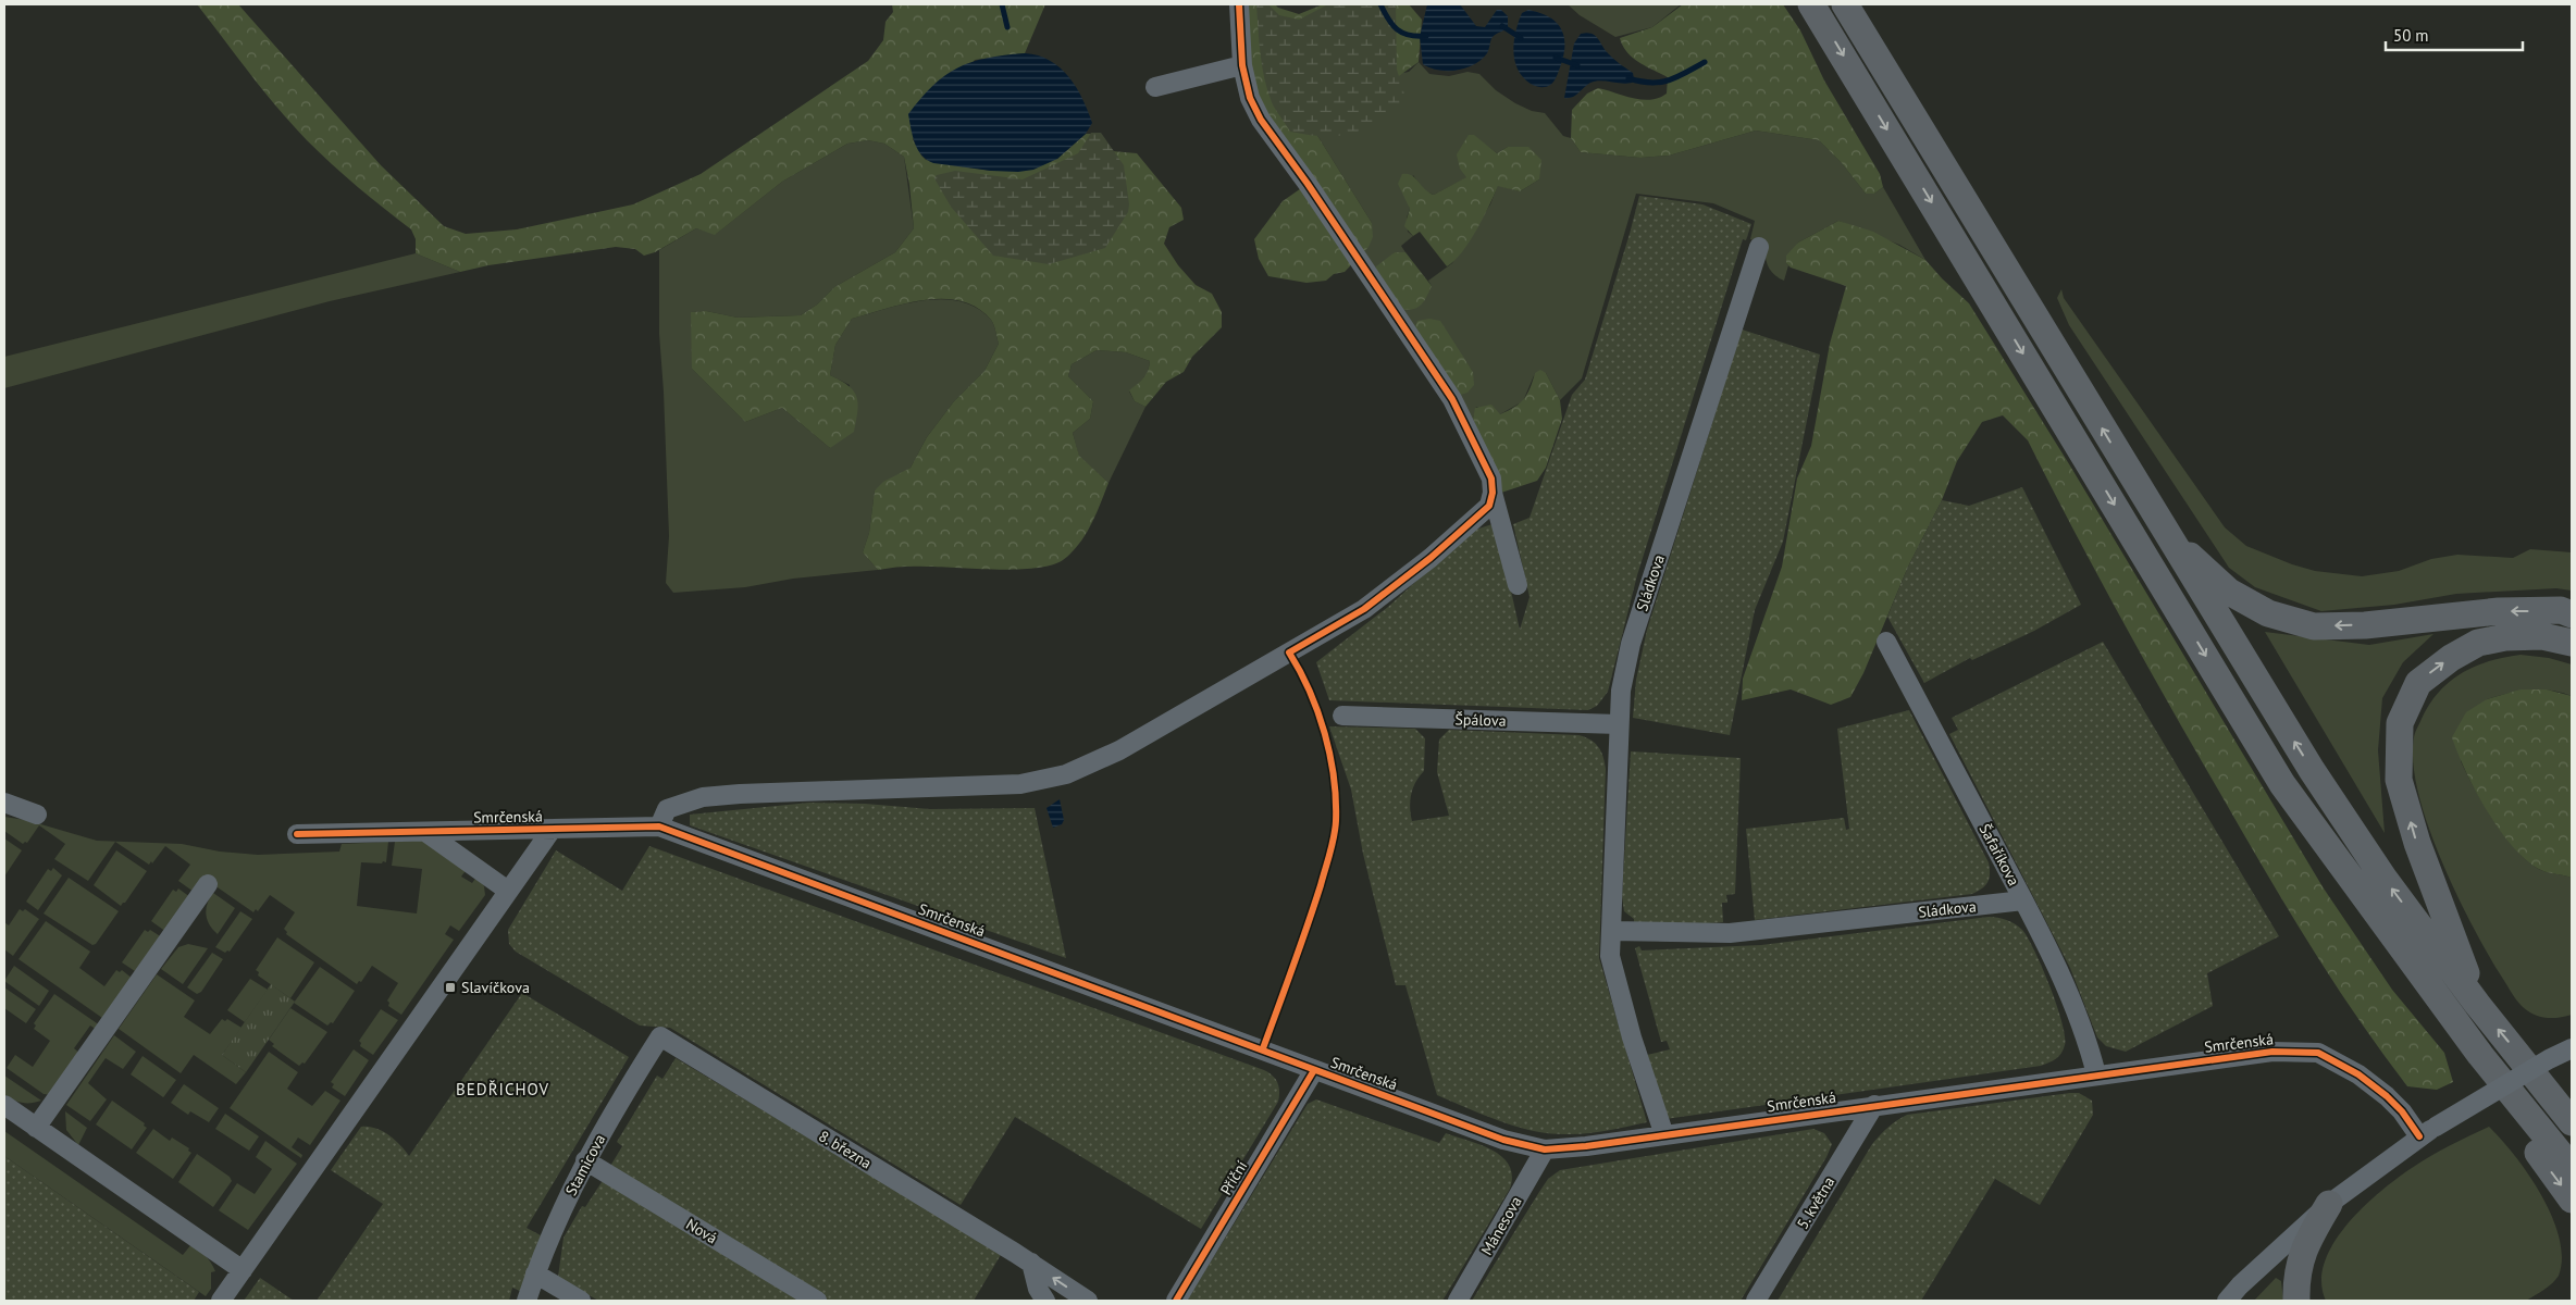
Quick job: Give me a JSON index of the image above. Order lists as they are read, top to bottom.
{
  "streets": {
    "street": [
      "Sládkova",
      "Špálova",
      "Smrčenská",
      "Šafaříkova",
      "8. března",
      "Stamicova",
      "Příční",
      "5. května",
      "Mánesova",
      "Nová"
    ]
  },
  "crossings": [
    ["Sládkova", "Špálova"],
    ["Sládkova", "Smrčenská"],
    ["Sládkova", "Šafaříkova"],
    ["Smrčenská", "Šafaříkova"],
    ["Smrčenská", "Příční"],
    ["Smrčenská", "5. května"],
    ["Smrčenská", "Mánesova"],
    ["8. března", "Stamicova"],
    ["Stamicova", "Nová"]
  ],
  "districts": ["BEDŘICHOV"],
  "places": {
    "transit": ["Slavíčkova"]
  },
  "scale_bar": "50 m"
}
